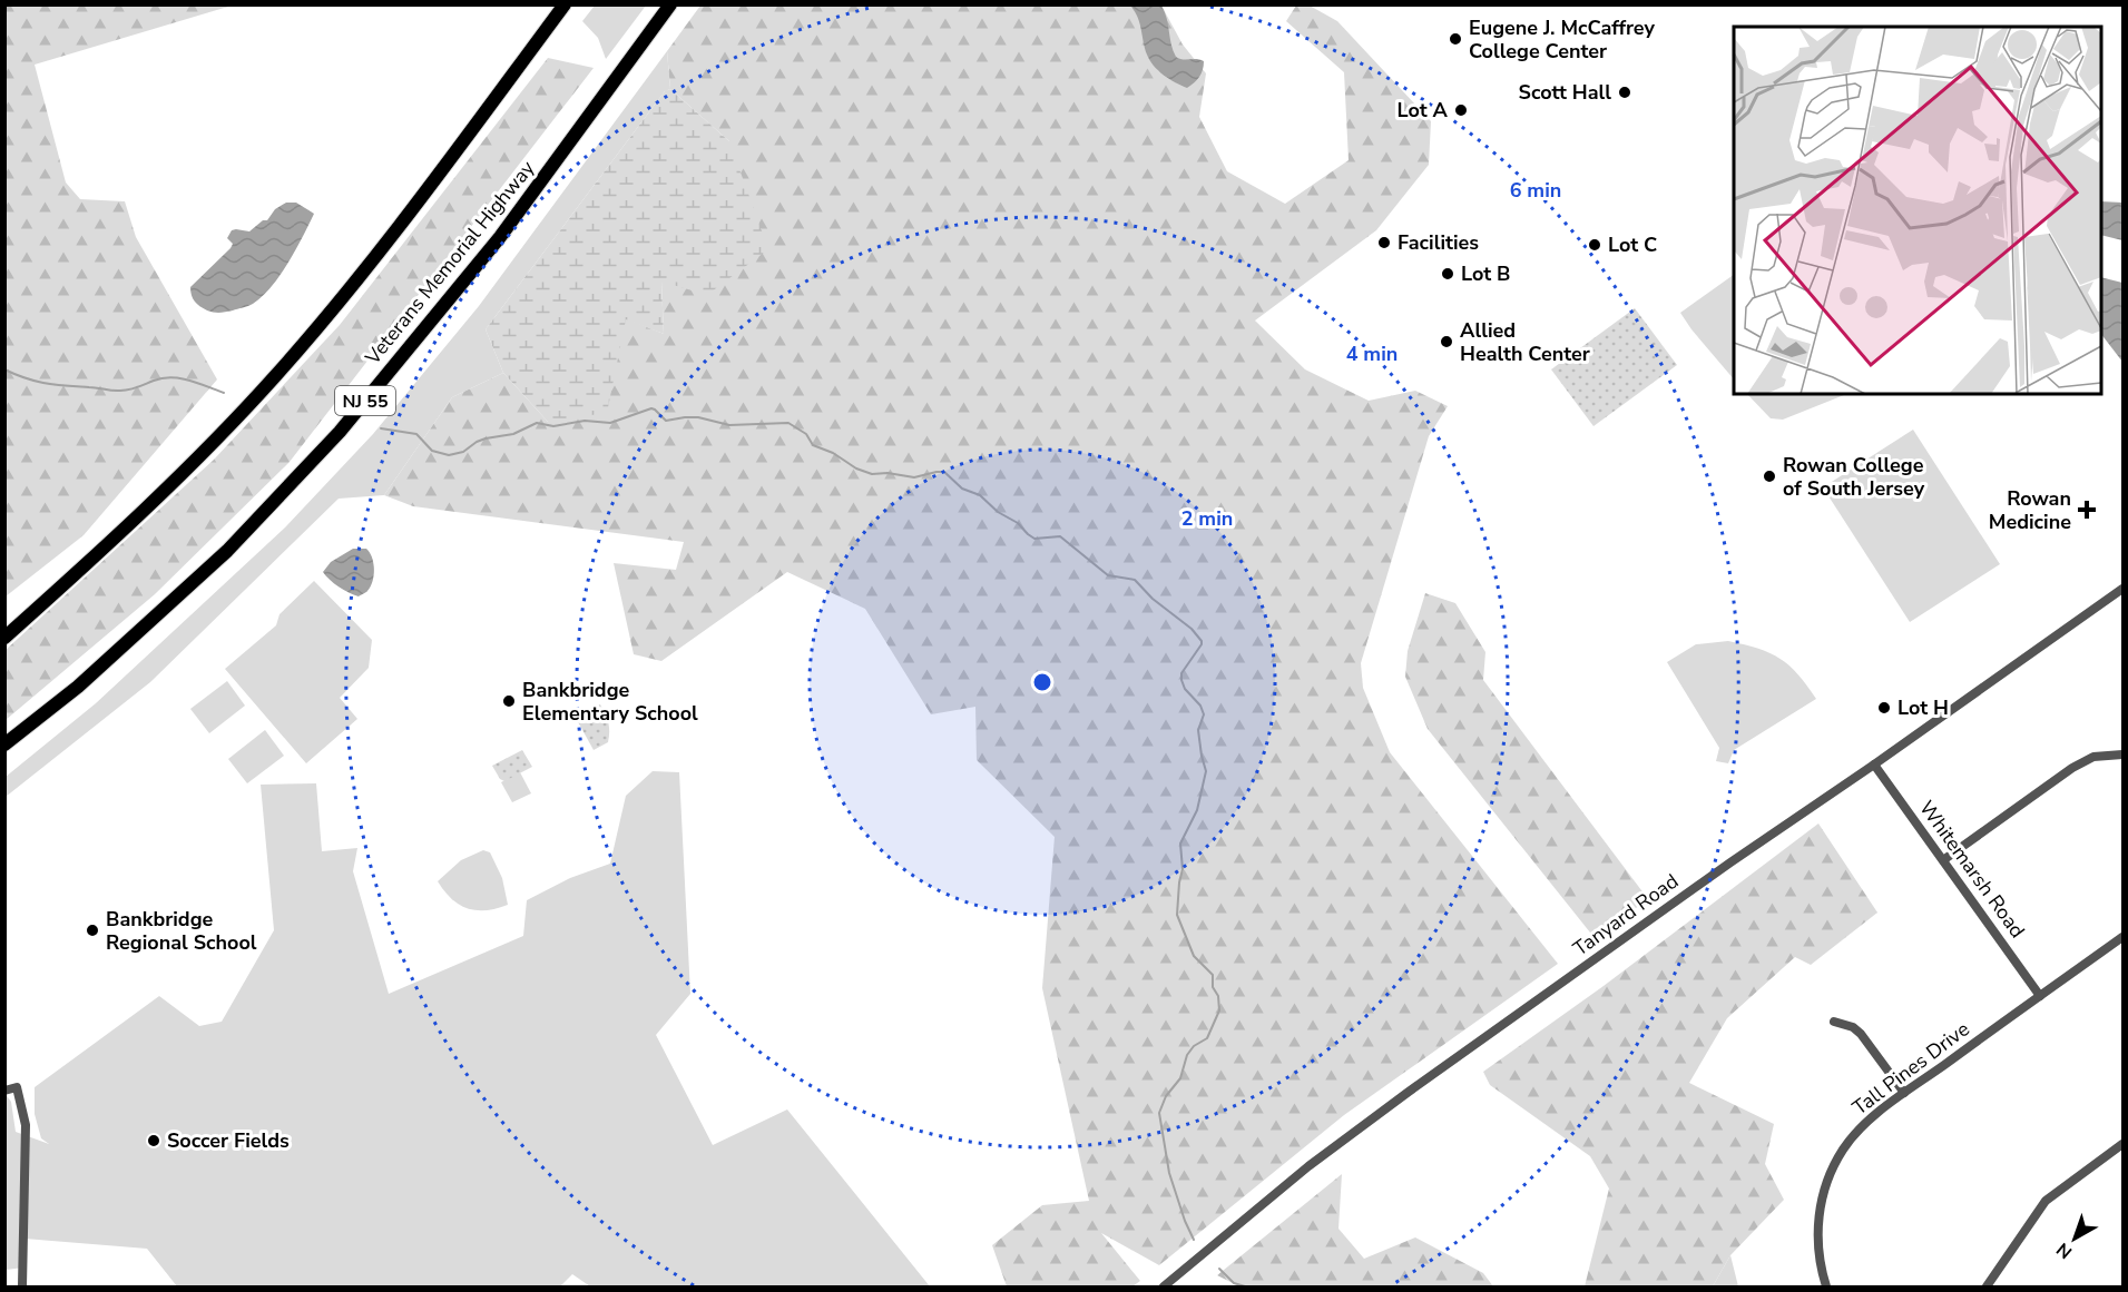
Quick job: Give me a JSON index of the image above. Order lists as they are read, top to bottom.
{
  "streets": {
    "highway": ["Veterans Memorial Highway", "NJ 55"],
    "street": ["Whitemarsh Road", "Tanyard Road", "Tall Pines Drive"]
  },
  "crossings": [
    ["Whitemarsh Road", "Tanyard Road"],
    ["Whitemarsh Road", "Tall Pines Drive"]
  ],
  "places": {
    "other": [
      "Eugene J. McCaffrey College Center",
      "Scott Hall",
      "Lot A",
      "Facilities",
      "Lot C",
      "Lot B",
      "Allied Health Center",
      "Rowan College of South Jersey",
      "Bankbridge Elementary School",
      "Lot H",
      "Bankbridge Regional School",
      "Soccer Fields"
    ],
    "health": ["Rowan Medicine"]
  },
  "north": "bottom left",
  "rings": ["6 min", "4 min", "2 min"]
}
